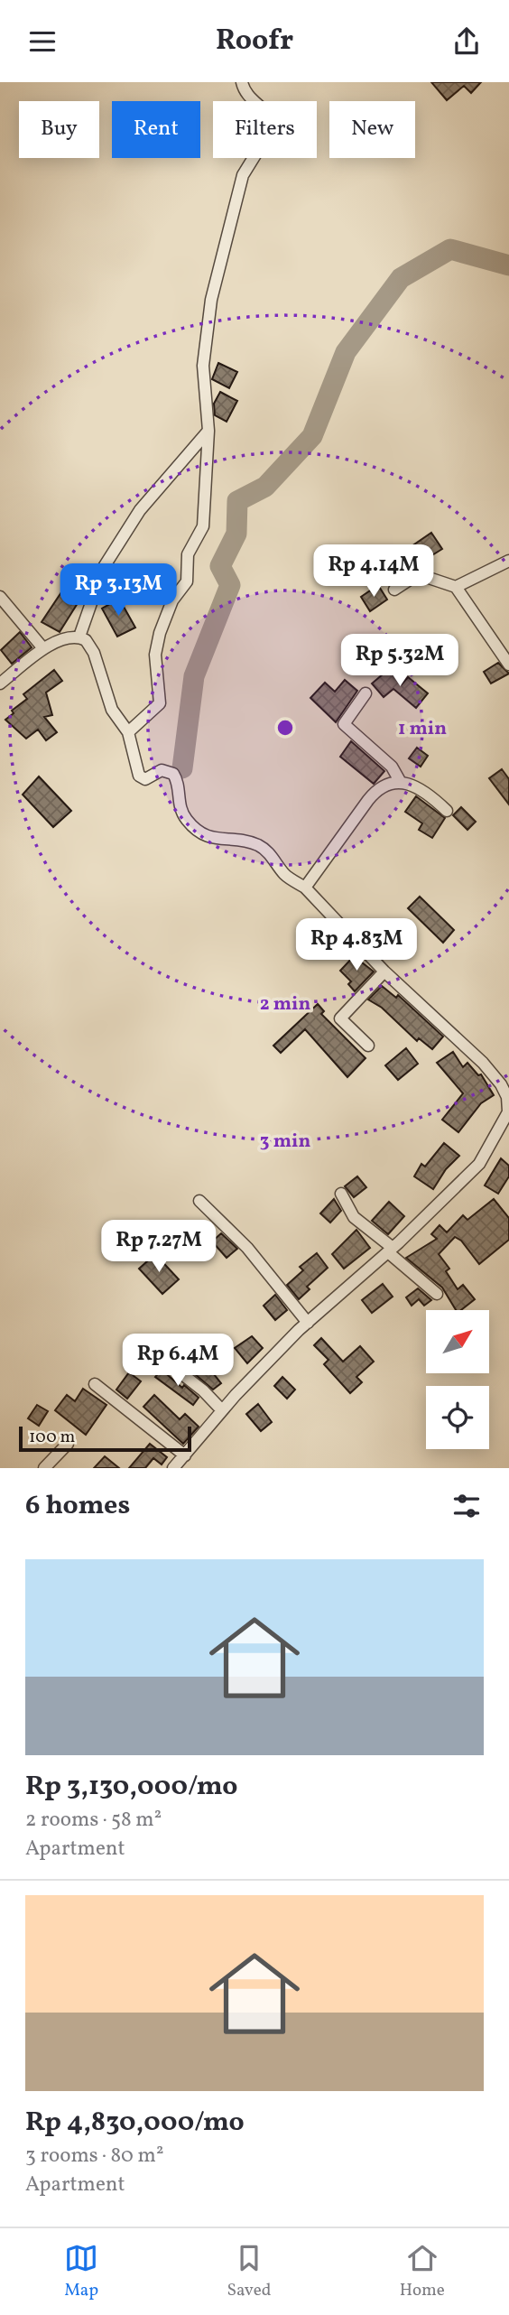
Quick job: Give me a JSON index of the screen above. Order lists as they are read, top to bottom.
{
  "scale_bar": "100 m",
  "north": "top right",
  "page": {
    "header": "Roofr",
    "chip": [
      "Buy",
      "Rent",
      "Filters",
      "New"
    ],
    "price": [
      "Rp 4.14M",
      "Rp 3.13M",
      "Rp 5.32M",
      "Rp 4.83M",
      "Rp 7.27M",
      "Rp 6.4M"
    ],
    "scale": "100 m",
    "heading": "6 homes",
    "list": [
      {
        "name": "Rp 3,130,000/mo",
        "note": "2 rooms · 58 m² · Apartment"
      },
      {
        "name": "Rp 4,830,000/mo",
        "note": "3 rooms · 80 m² · Apartment"
      }
    ],
    "tabs": ["Map", "Saved", "Home"]
  },
  "rings": ["1 min", "2 min", "3 min"]
}
